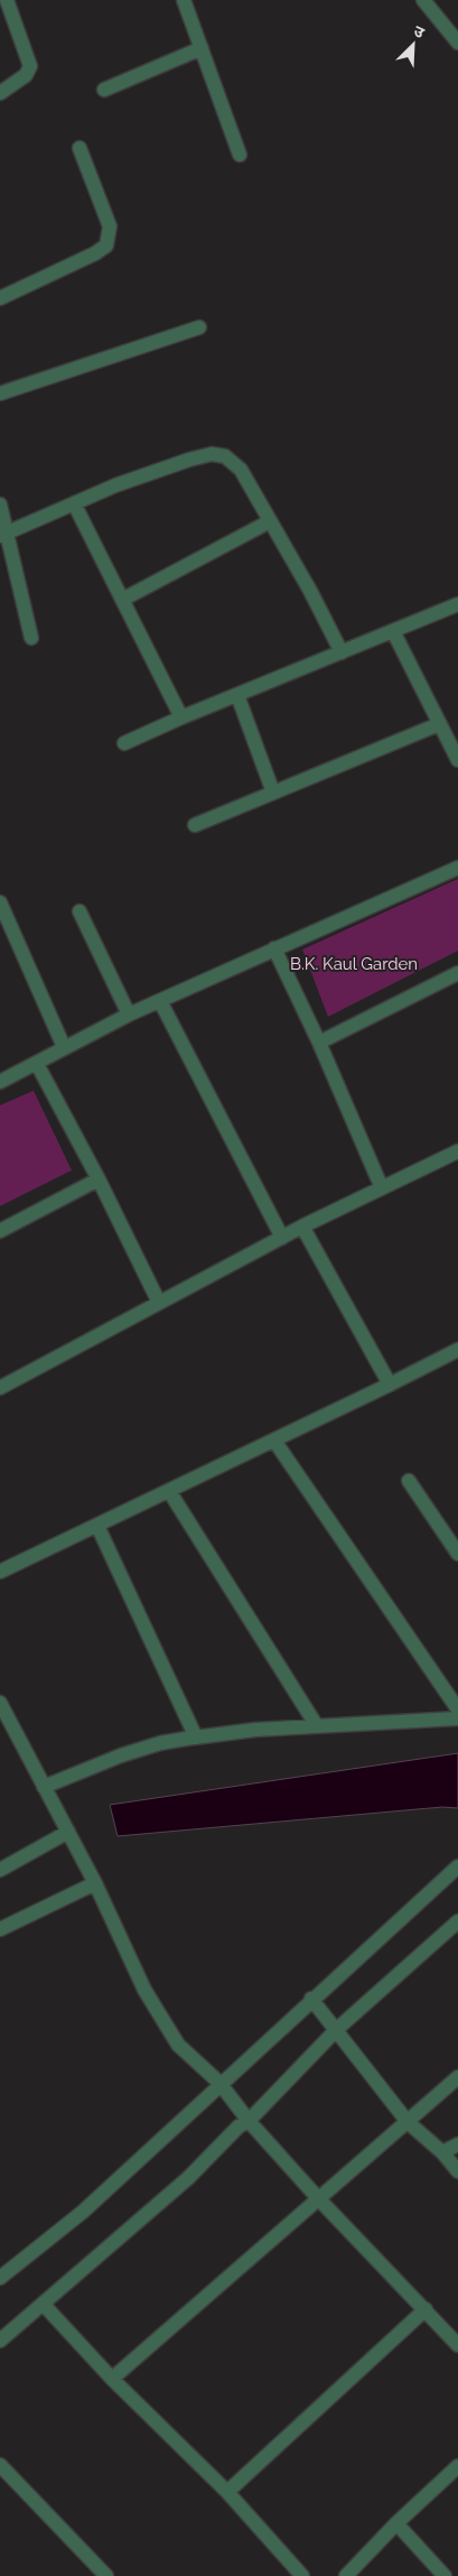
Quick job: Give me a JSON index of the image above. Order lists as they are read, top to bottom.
{
  "parks": ["B.K. Kaul Garden"],
  "north": "top right"
}
